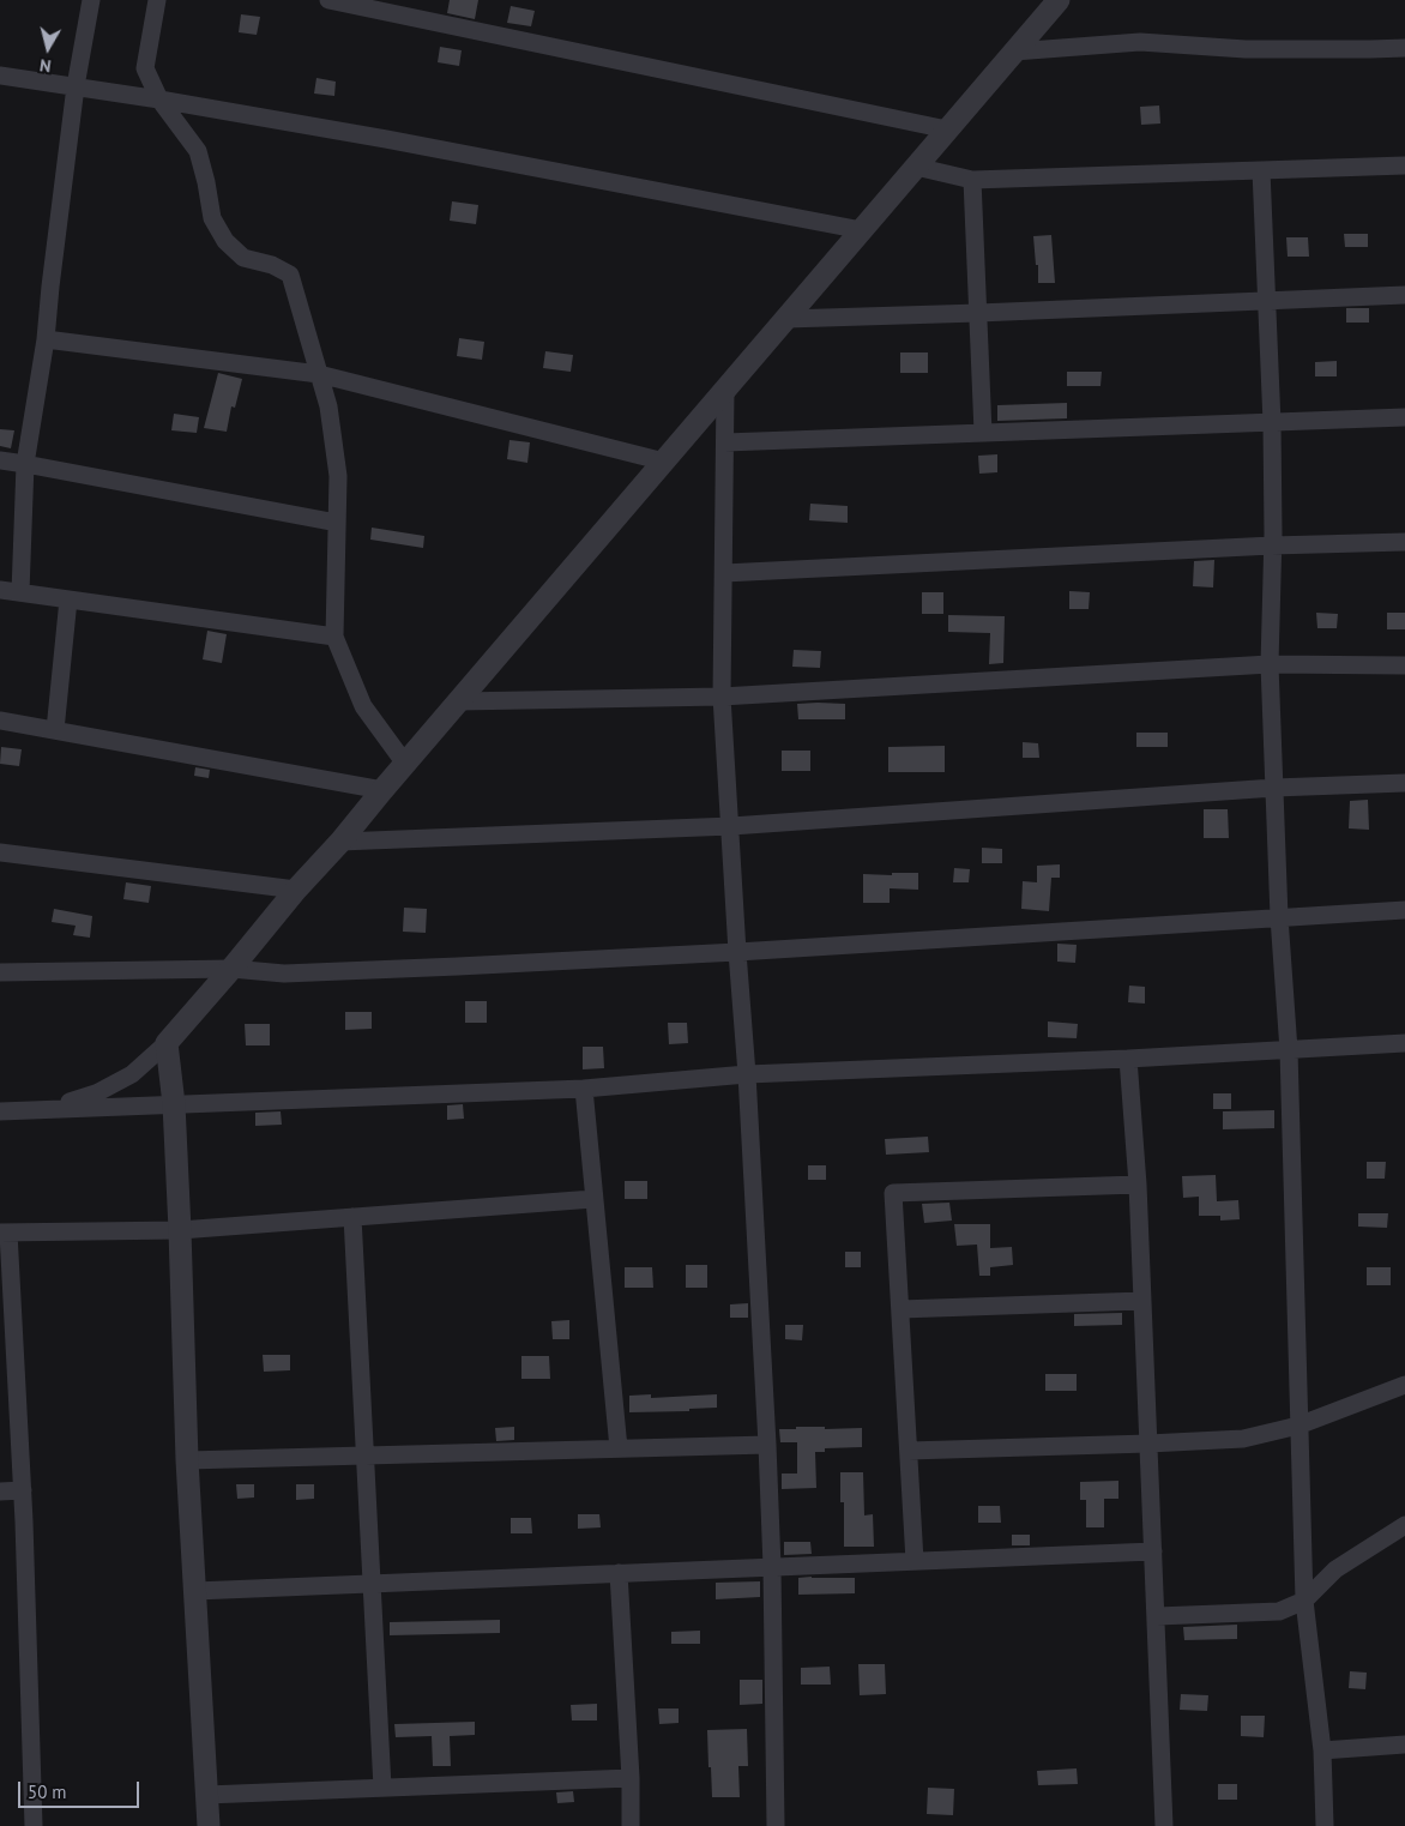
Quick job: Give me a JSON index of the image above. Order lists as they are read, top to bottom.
{
  "scale_bar": "50 m",
  "north": "bottom"
}
